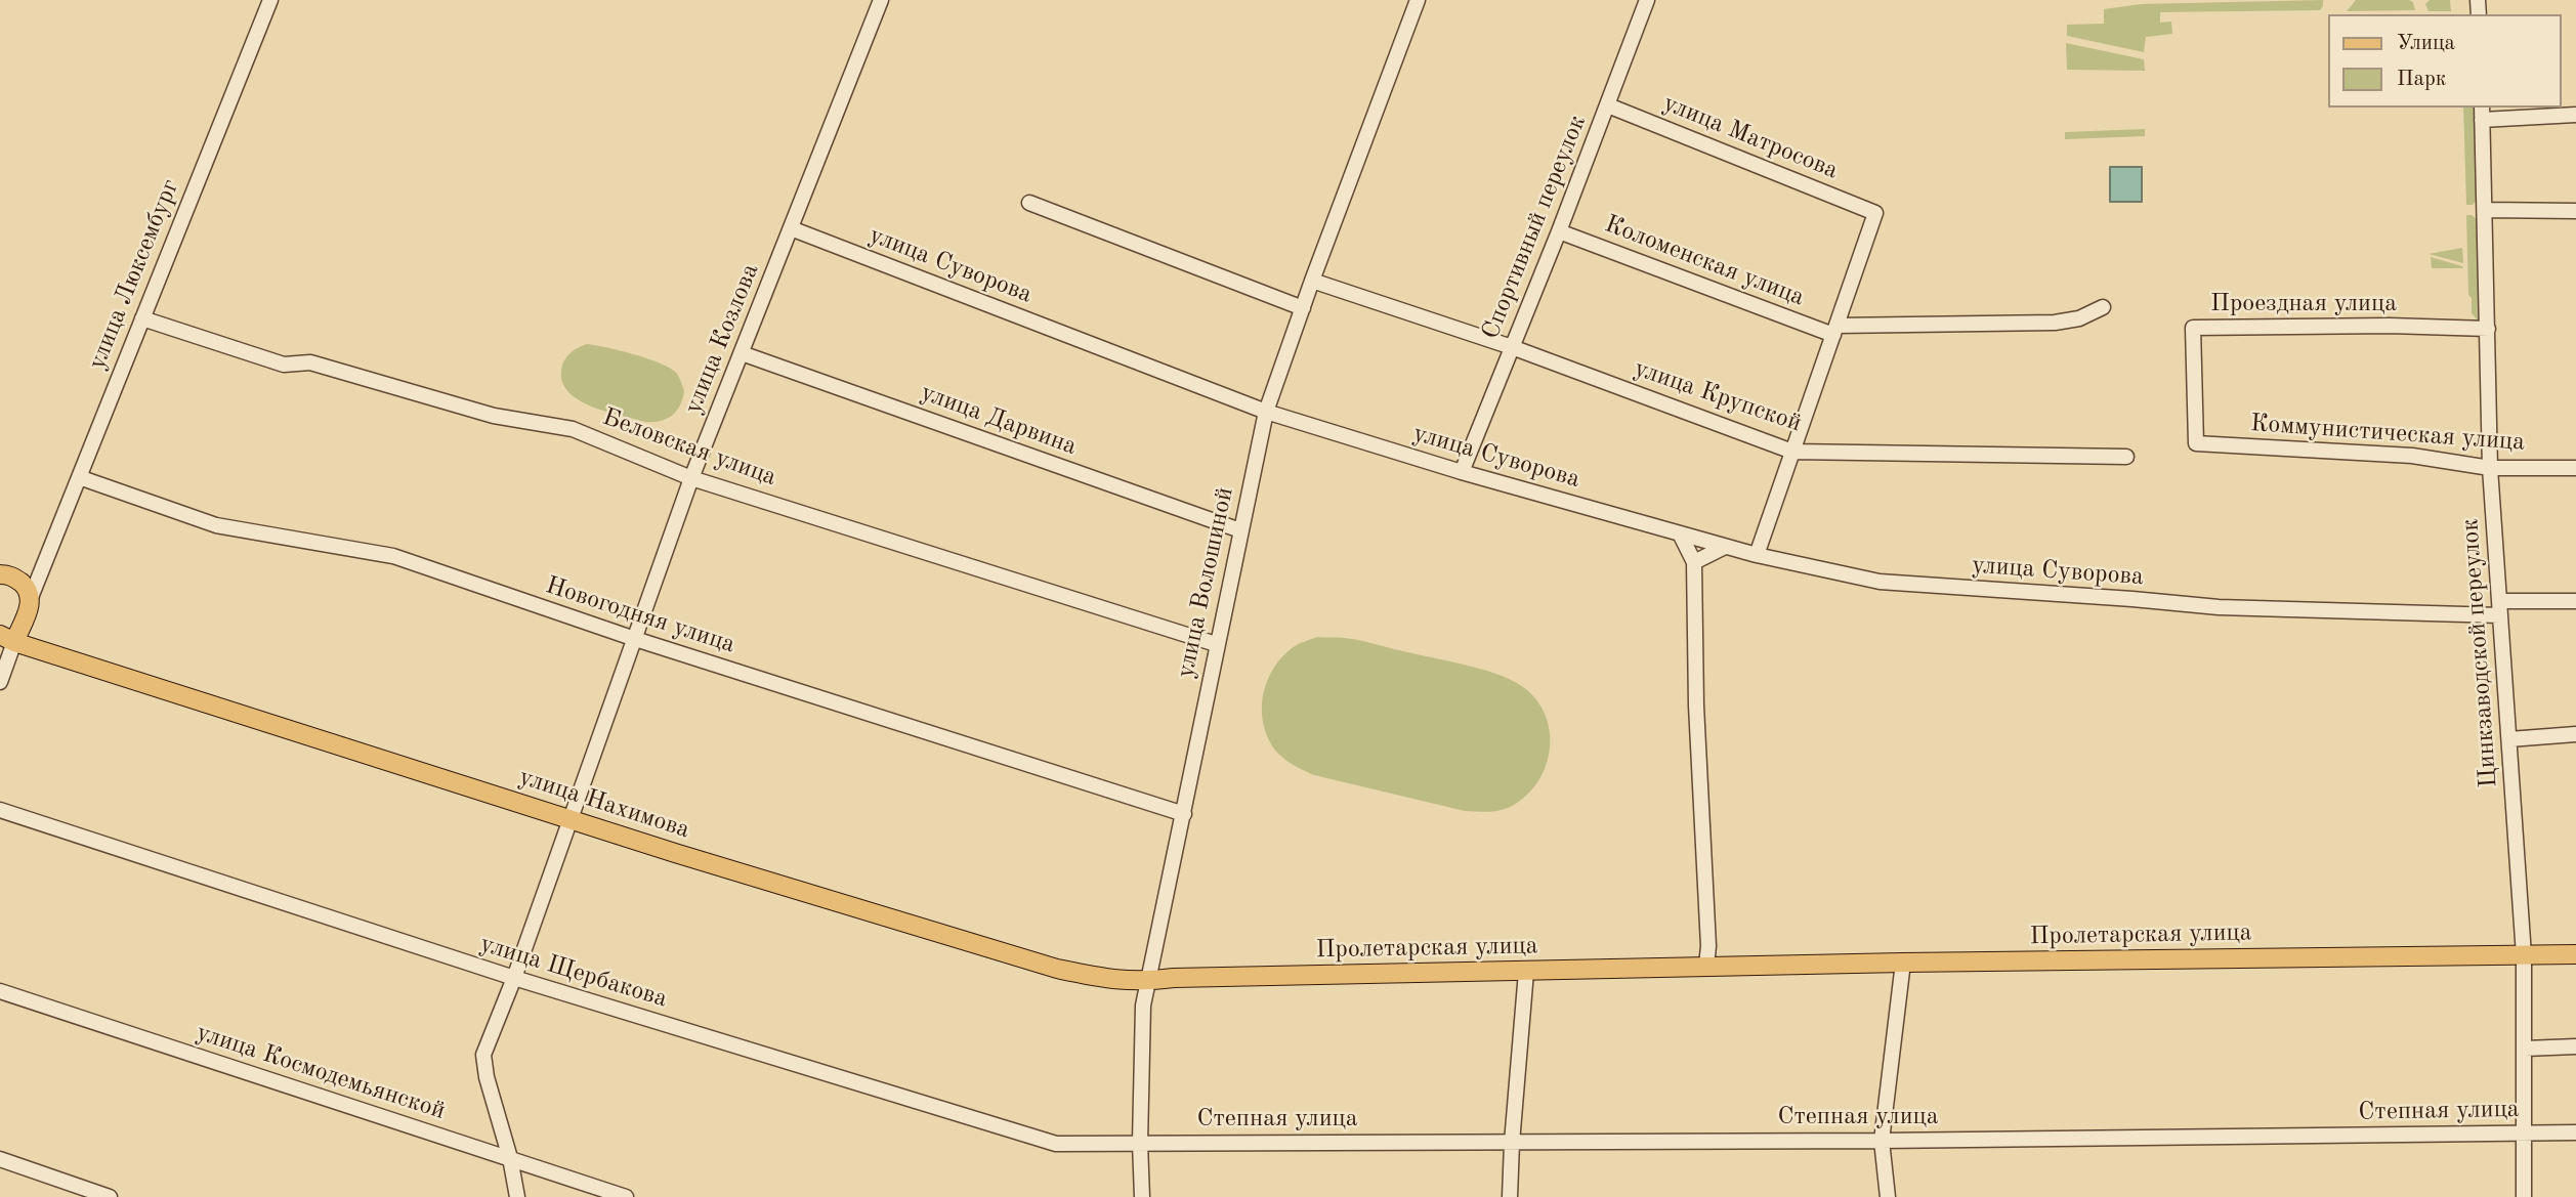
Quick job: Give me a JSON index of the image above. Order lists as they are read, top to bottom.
{
  "streets": {
    "main road": ["улица Нахимова", "Пролетарская улица"],
    "street": [
      "улица Матросова",
      "Спортивный переулок",
      "Коломенская улица",
      "улица Суворова",
      "улица Люксембург",
      "Проездная улица",
      "улица Козлова",
      "улица Крупской",
      "улица Дарвина",
      "Коммунистическая улица",
      "Беловская улица",
      "улица Волошиной",
      "Новогодняя улица",
      "Цинкзаводской переулок",
      "улица Щербакова",
      "улица Космодемьянской",
      "Степная улица"
    ]
  },
  "crossings": [
    ["улица Матросова", "Спортивный переулок"],
    ["улица Матросова", "Коломенская улица"],
    ["Спортивный переулок", "Коломенская улица"],
    ["Спортивный переулок", "улица Суворова"],
    ["Спортивный переулок", "улица Крупской"],
    ["улица Суворова", "улица Козлова"],
    ["улица Суворова", "улица Волошиной"],
    ["улица Суворова", "Цинкзаводской переулок"],
    ["улица Люксембург", "Беловская улица"],
    ["улица Люксембург", "Новогодняя улица"],
    ["Проездная улица", "Коммунистическая улица"],
    ["Проездная улица", "Цинкзаводской переулок"],
    ["улица Козлова", "улица Дарвина"],
    ["улица Козлова", "Беловская улица"],
    ["улица Козлова", "Новогодняя улица"],
    ["улица Козлова", "улица Нахимова"],
    ["улица Козлова", "улица Щербакова"],
    ["улица Козлова", "улица Космодемьянской"],
    ["улица Крупской", "улица Волошиной"],
    ["улица Дарвина", "улица Волошиной"],
    ["Коммунистическая улица", "Цинкзаводской переулок"],
    ["Беловская улица", "улица Волошиной"],
    ["улица Волошиной", "Новогодняя улица"],
    ["улица Волошиной", "улица Нахимова"],
    ["улица Волошиной", "Пролетарская улица"],
    ["улица Волошиной", "улица Щербакова"],
    ["улица Волошиной", "Степная улица"],
    ["Цинкзаводской переулок", "Пролетарская улица"],
    ["Цинкзаводской переулок", "Степная улица"],
    ["улица Нахимова", "Пролетарская улица"],
    ["улица Щербакова", "Степная улица"]
  ],
  "legend": ["Улица", "Парк"]
}
